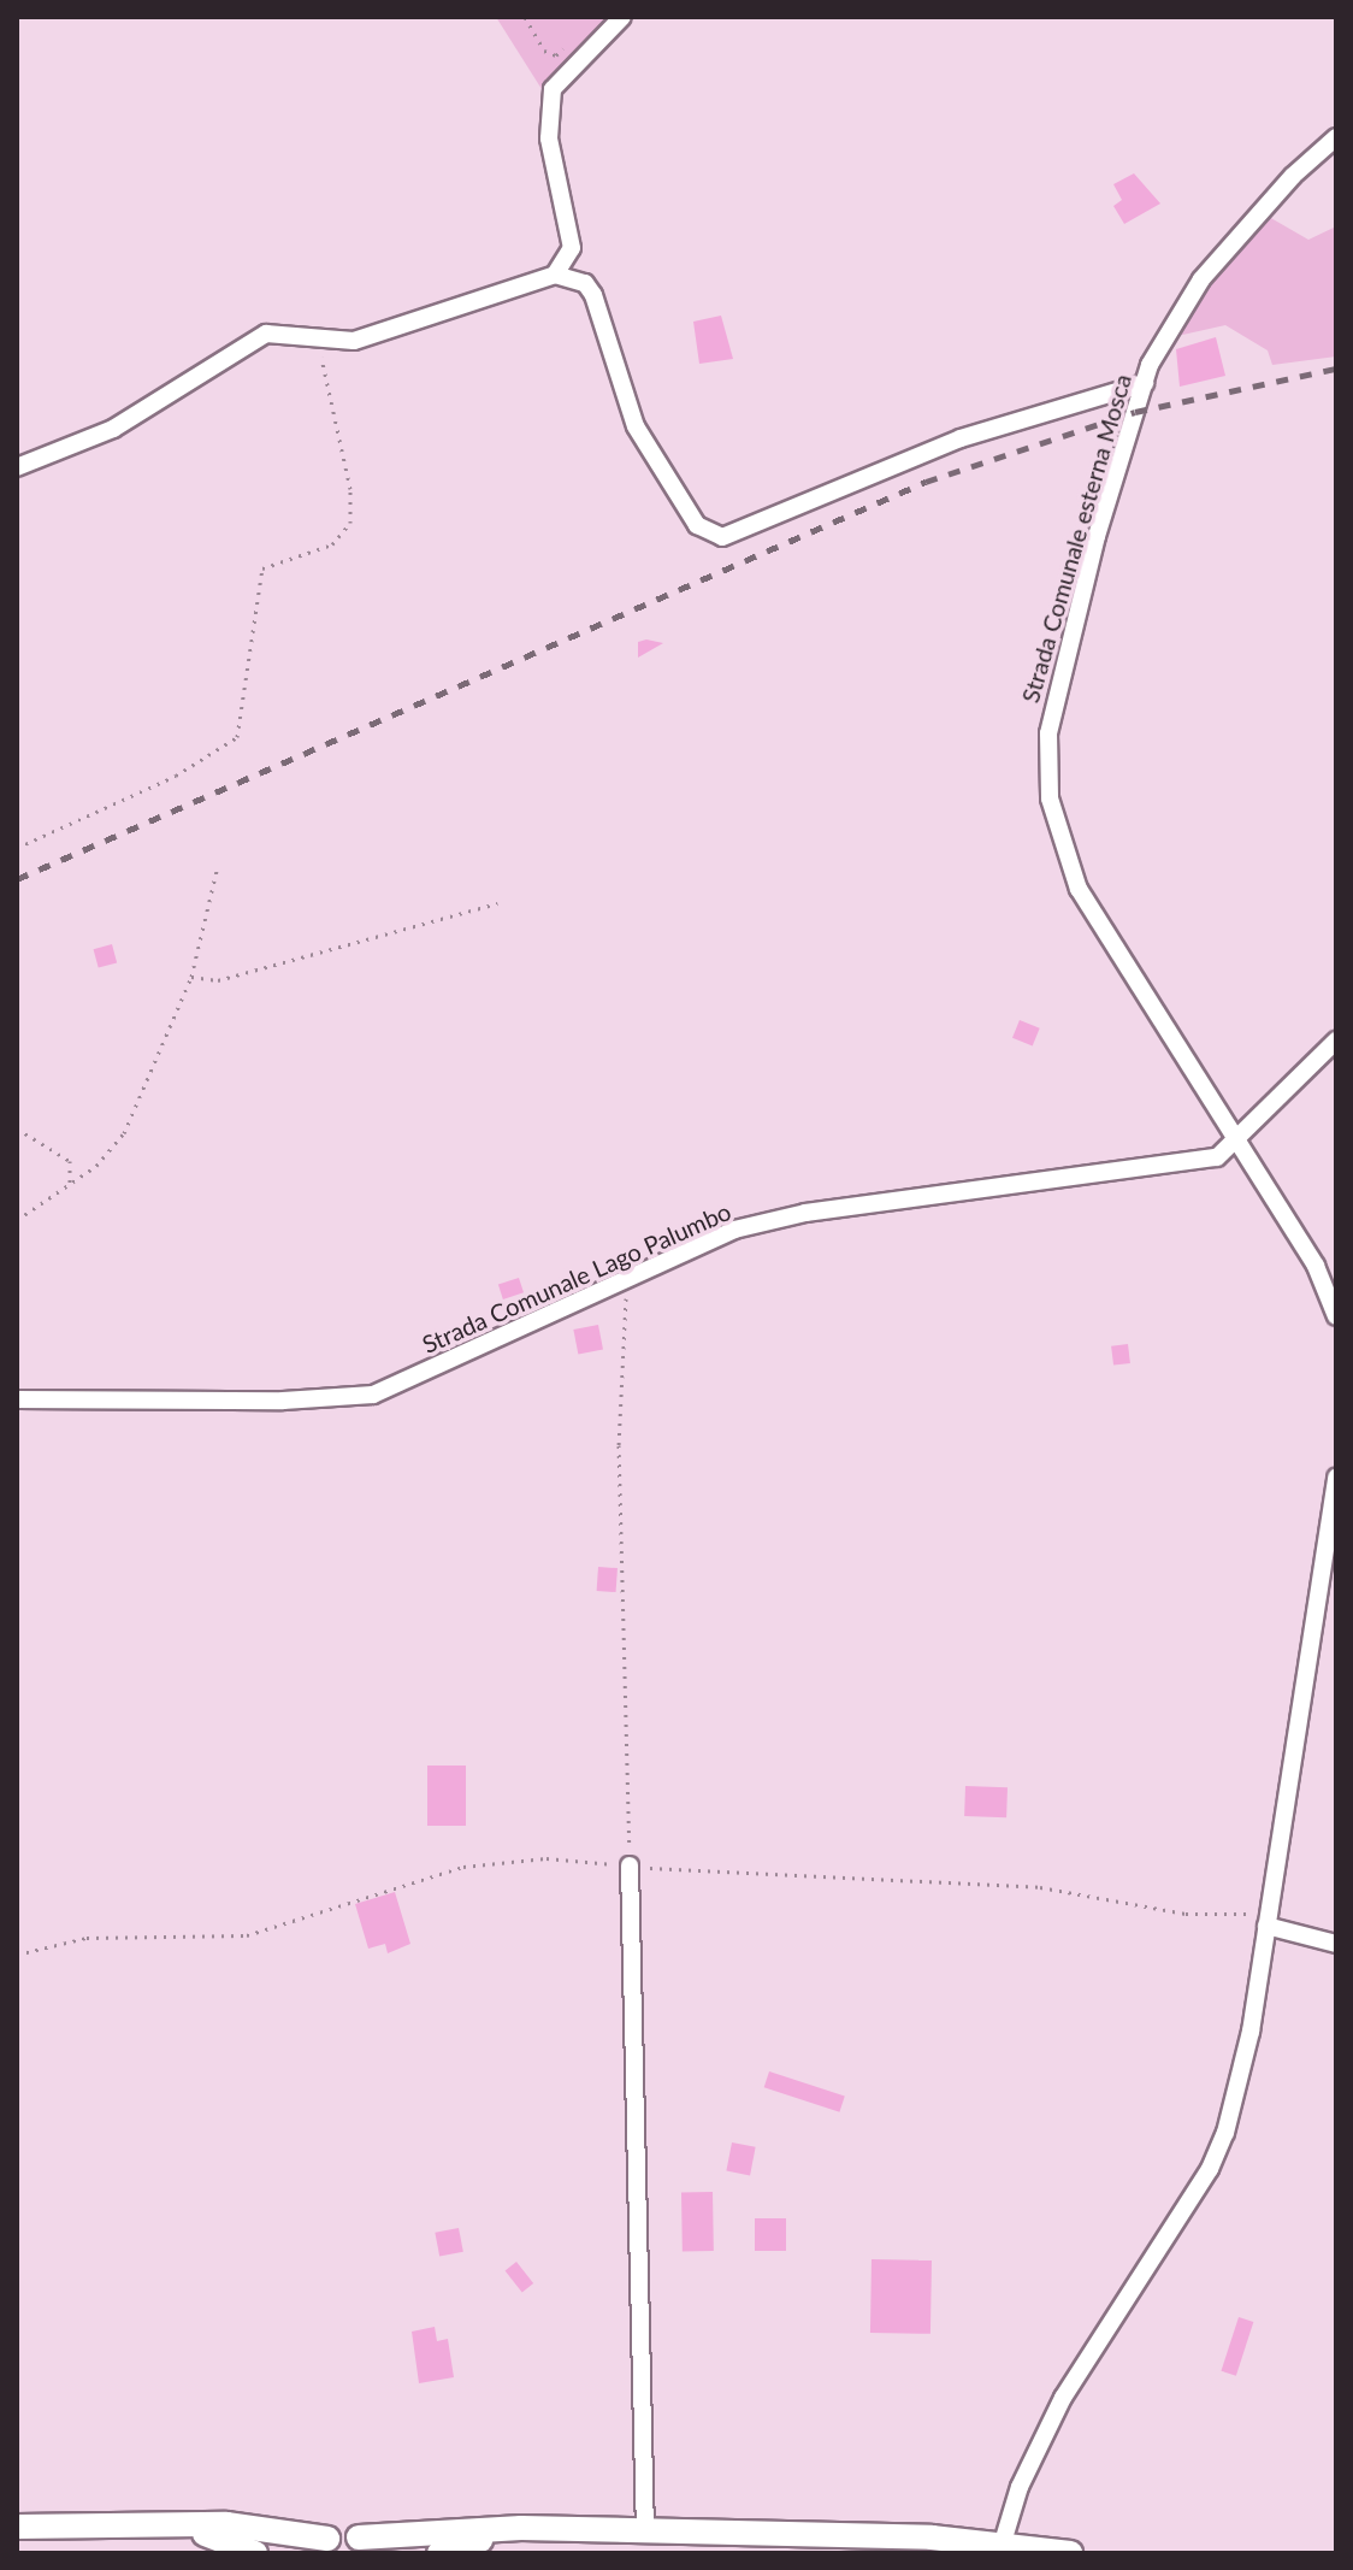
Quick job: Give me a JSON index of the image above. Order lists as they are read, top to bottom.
{
  "streets": {
    "street": ["Strada Comunale esterna Mosca", "Strada Comunale Lago Palumbo"]
  },
  "crossings": [
    ["Strada Comunale esterna Mosca", "Strada Comunale Lago Palumbo"]
  ]
}
